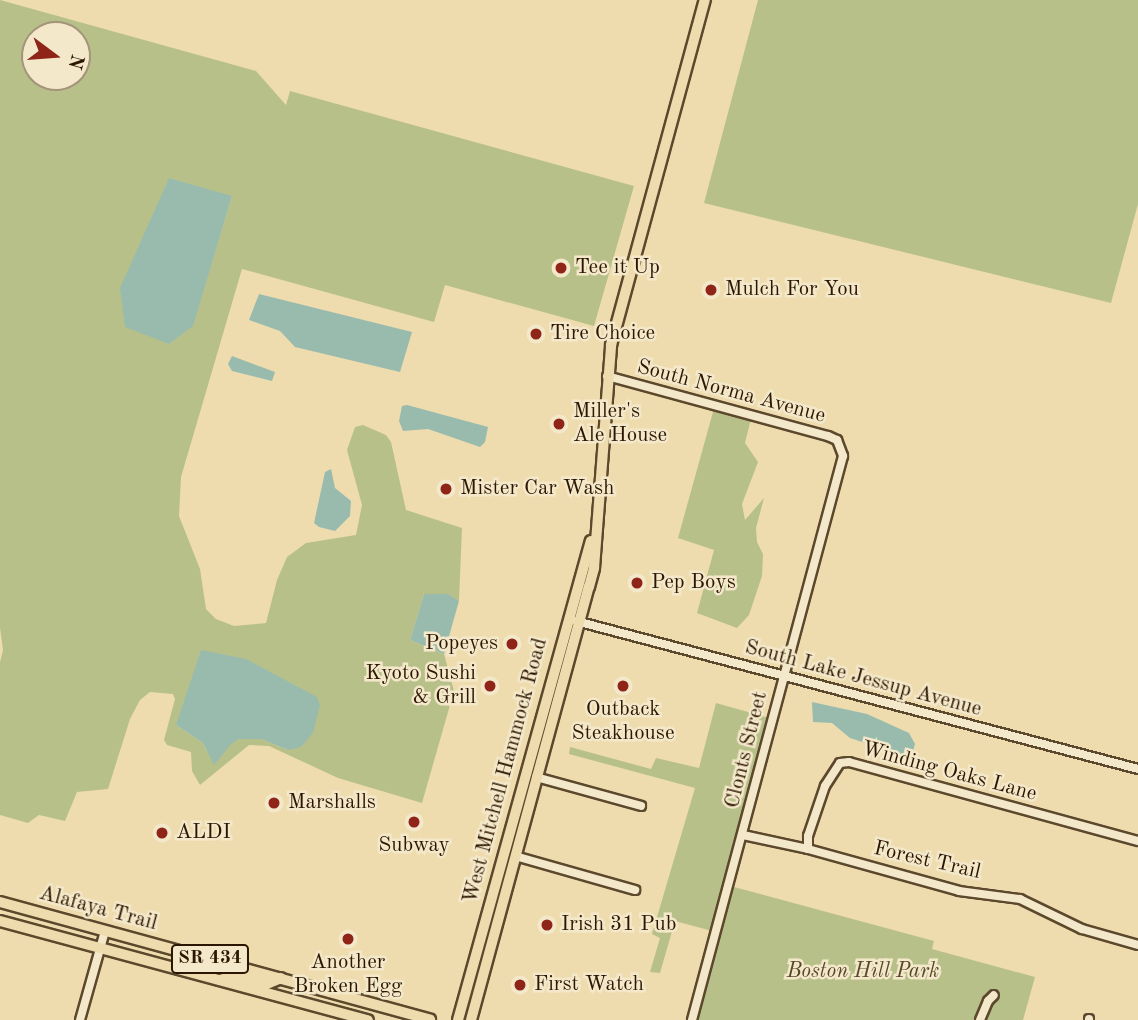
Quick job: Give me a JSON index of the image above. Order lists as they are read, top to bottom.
{
  "streets": {
    "main road": ["West Mitchell Hammock Road", "Alafaya Trail", "SR 434"],
    "street": [
      "South Norma Avenue",
      "South Lake Jessup Avenue",
      "Clonts Street",
      "Winding Oaks Lane",
      "Forest Trail"
    ]
  },
  "crossings": [
    ["South Norma Avenue", "Clonts Street"],
    ["South Norma Avenue", "West Mitchell Hammock Road"],
    ["South Lake Jessup Avenue", "Clonts Street"],
    ["South Lake Jessup Avenue", "West Mitchell Hammock Road"],
    ["Clonts Street", "Forest Trail"],
    ["Winding Oaks Lane", "Forest Trail"]
  ],
  "parks": ["Boston Hill Park"],
  "places": [
    "Tee it Up",
    "Mulch For You",
    "Tire Choice",
    "Miller's Ale House",
    "Mister Car Wash",
    "Pep Boys",
    "Popeyes",
    "Kyoto Sushi & Grill",
    "Outback Steakhouse",
    "Marshalls",
    "Subway",
    "ALDI",
    "Irish 31 Pub",
    "Another Broken Egg",
    "First Watch"
  ],
  "north": "right"
}
